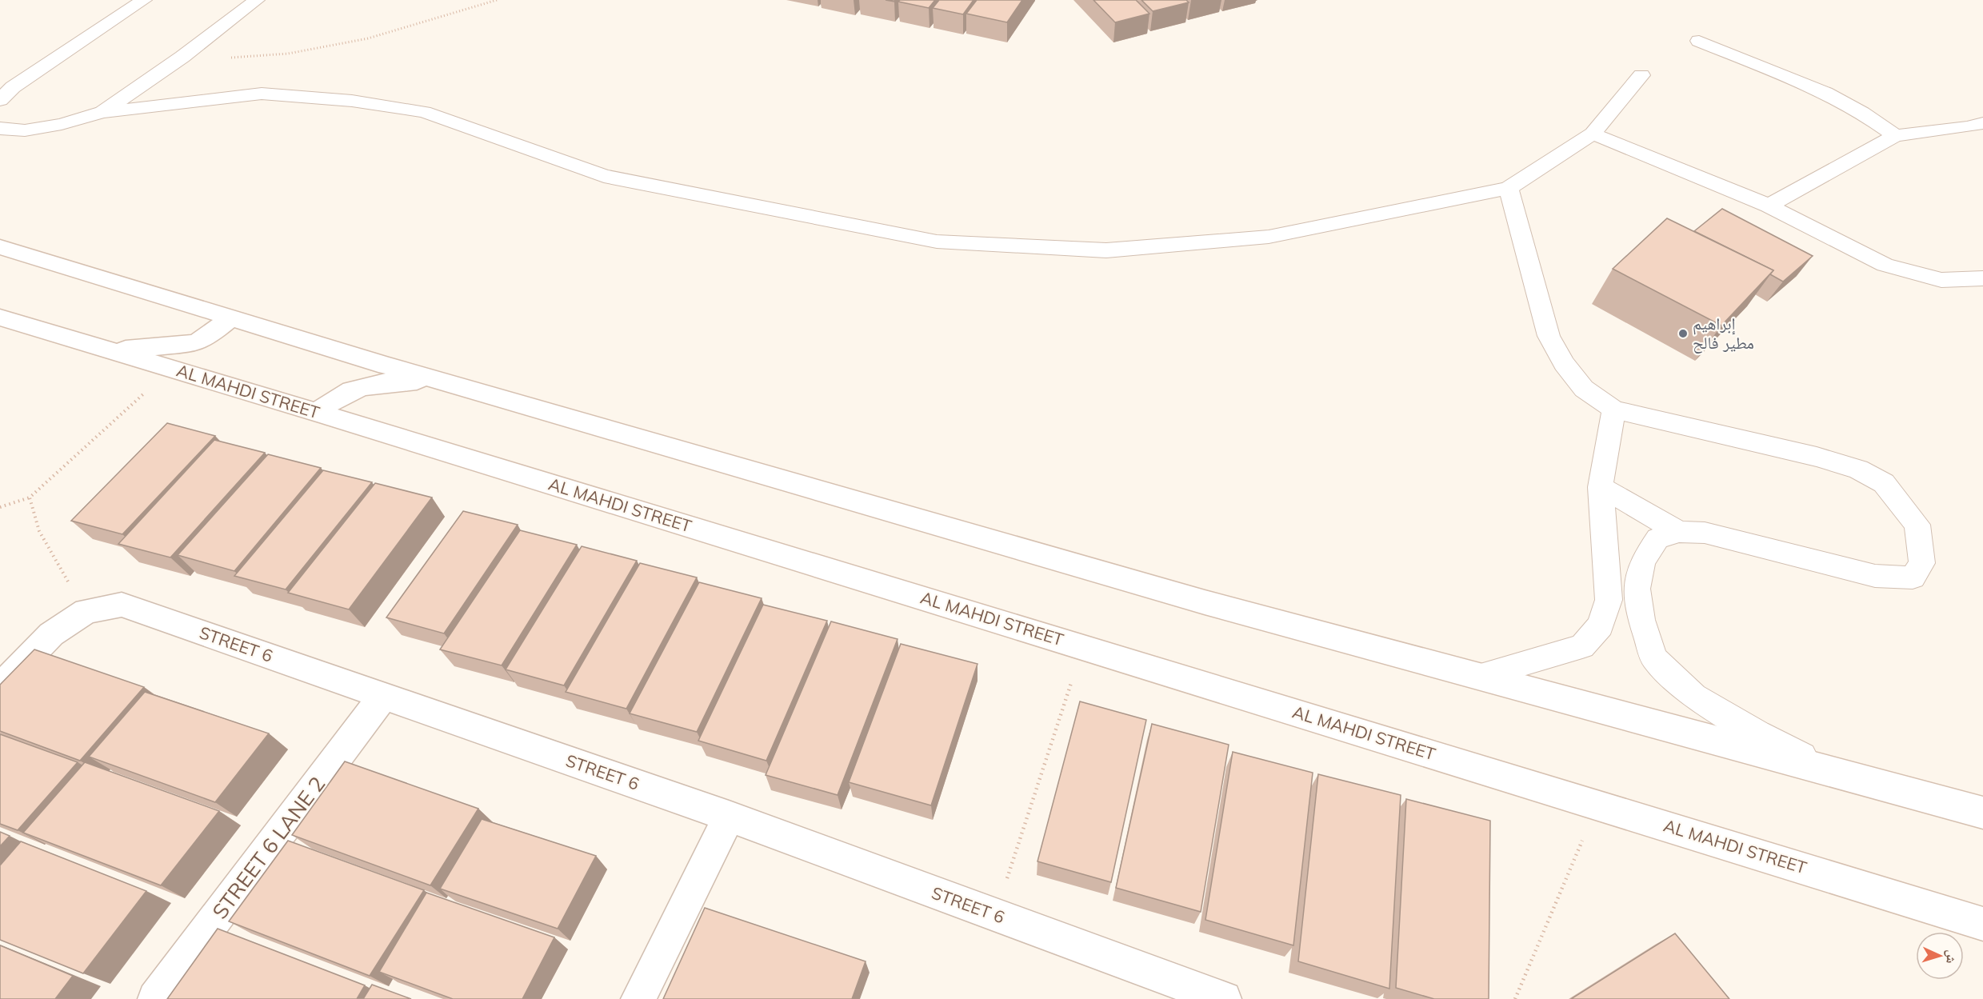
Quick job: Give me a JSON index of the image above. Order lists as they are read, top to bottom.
{
  "streets": {
    "main road": ["AL MAHDI STREET", "STREET 6", "STREET 6 LANE 2"]
  },
  "crossings": [
    ["STREET 6", "STREET 6 LANE 2"]
  ],
  "places": ["إبراهيم مطير فالح"],
  "north": "right"
}
